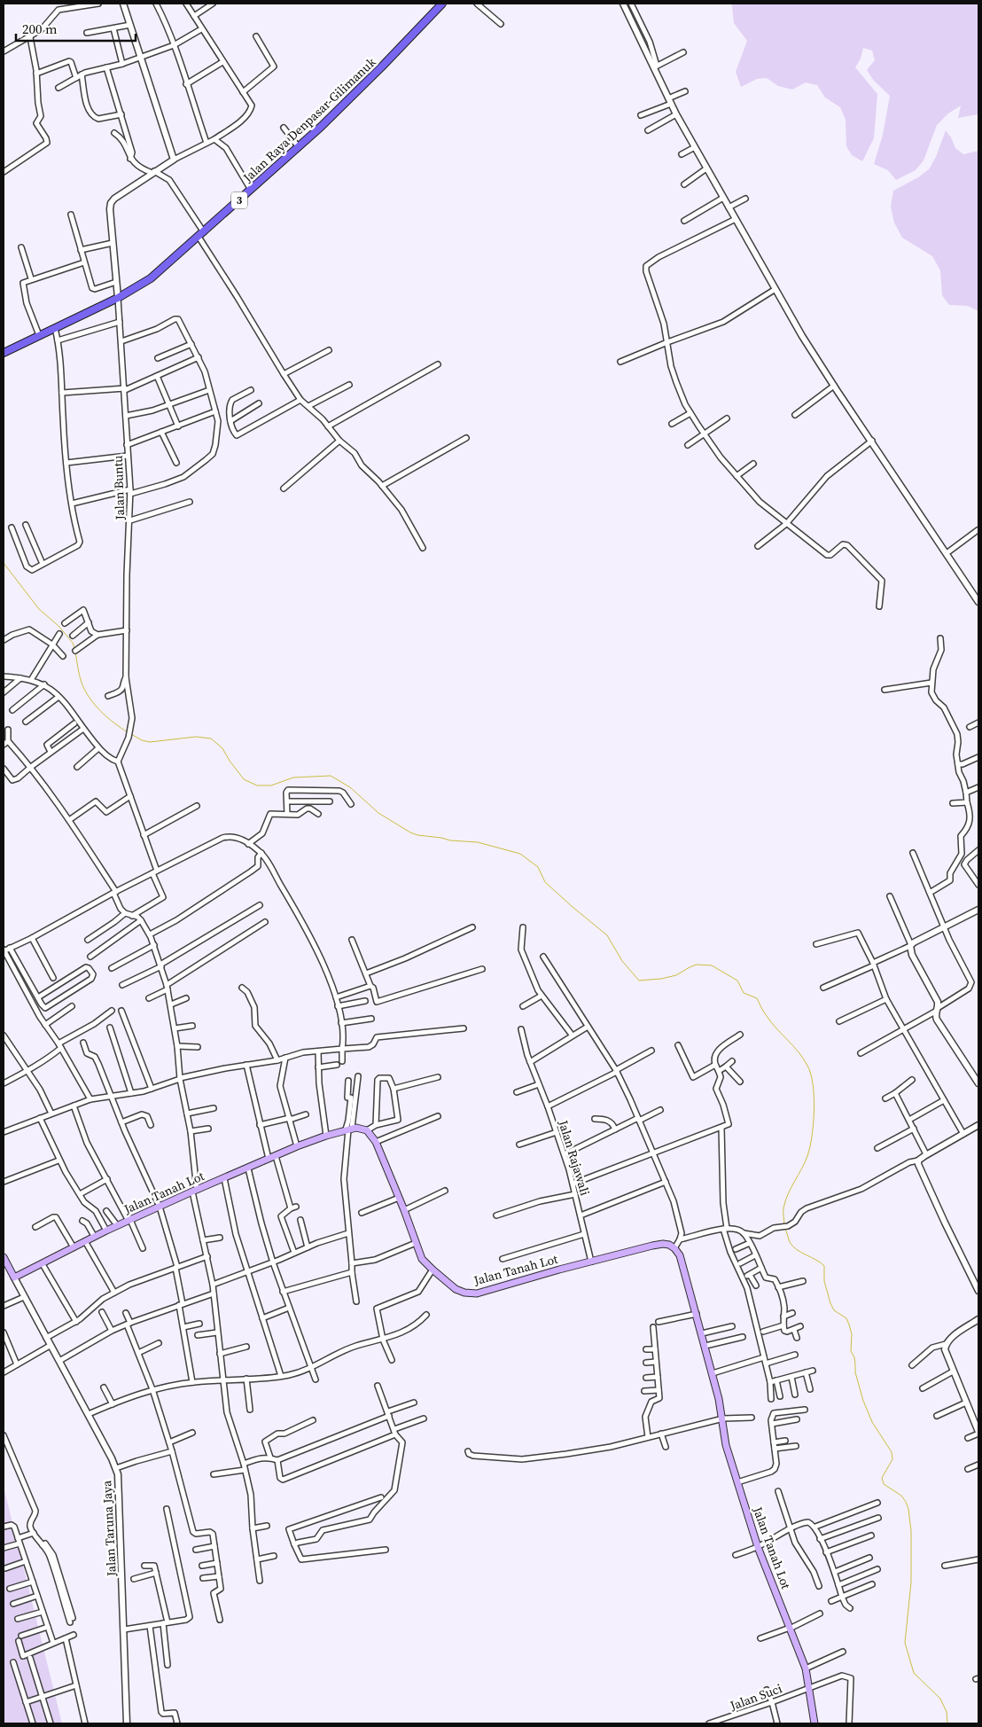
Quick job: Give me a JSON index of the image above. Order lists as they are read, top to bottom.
{
  "streets": {
    "highway": ["Jalan Raya Denpasar-Gilimanuk", "3"],
    "main road": ["Jalan Tanah Lot"],
    "street": [
      "Jalan Buntu",
      "Jalan Rajawali",
      "Jalan Taruna Jaya",
      "Jalan Suci"
    ]
  },
  "crossings": [
    ["Jalan Raya Denpasar-Gilimanuk", "Jalan Buntu"],
    ["Jalan Rajawali", "Jalan Tanah Lot"],
    ["Jalan Tanah Lot", "Jalan Taruna Jaya"],
    ["Jalan Tanah Lot", "Jalan Suci"]
  ],
  "scale_bar": "200 m"
}
